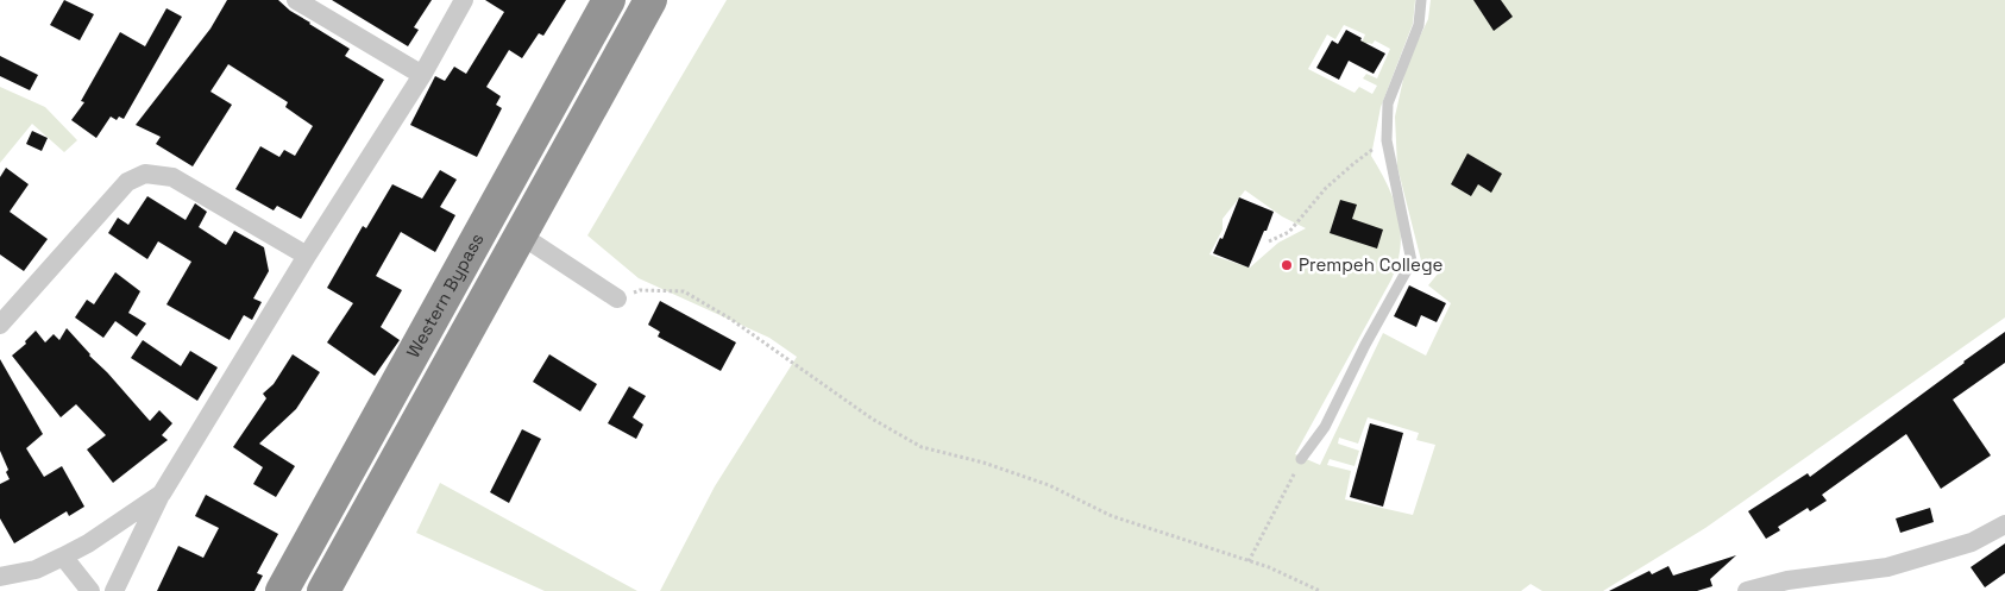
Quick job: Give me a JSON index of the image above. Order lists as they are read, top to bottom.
{
  "streets": {
    "highway": ["Western Bypass"]
  },
  "places": ["Prempeh College"]
}
